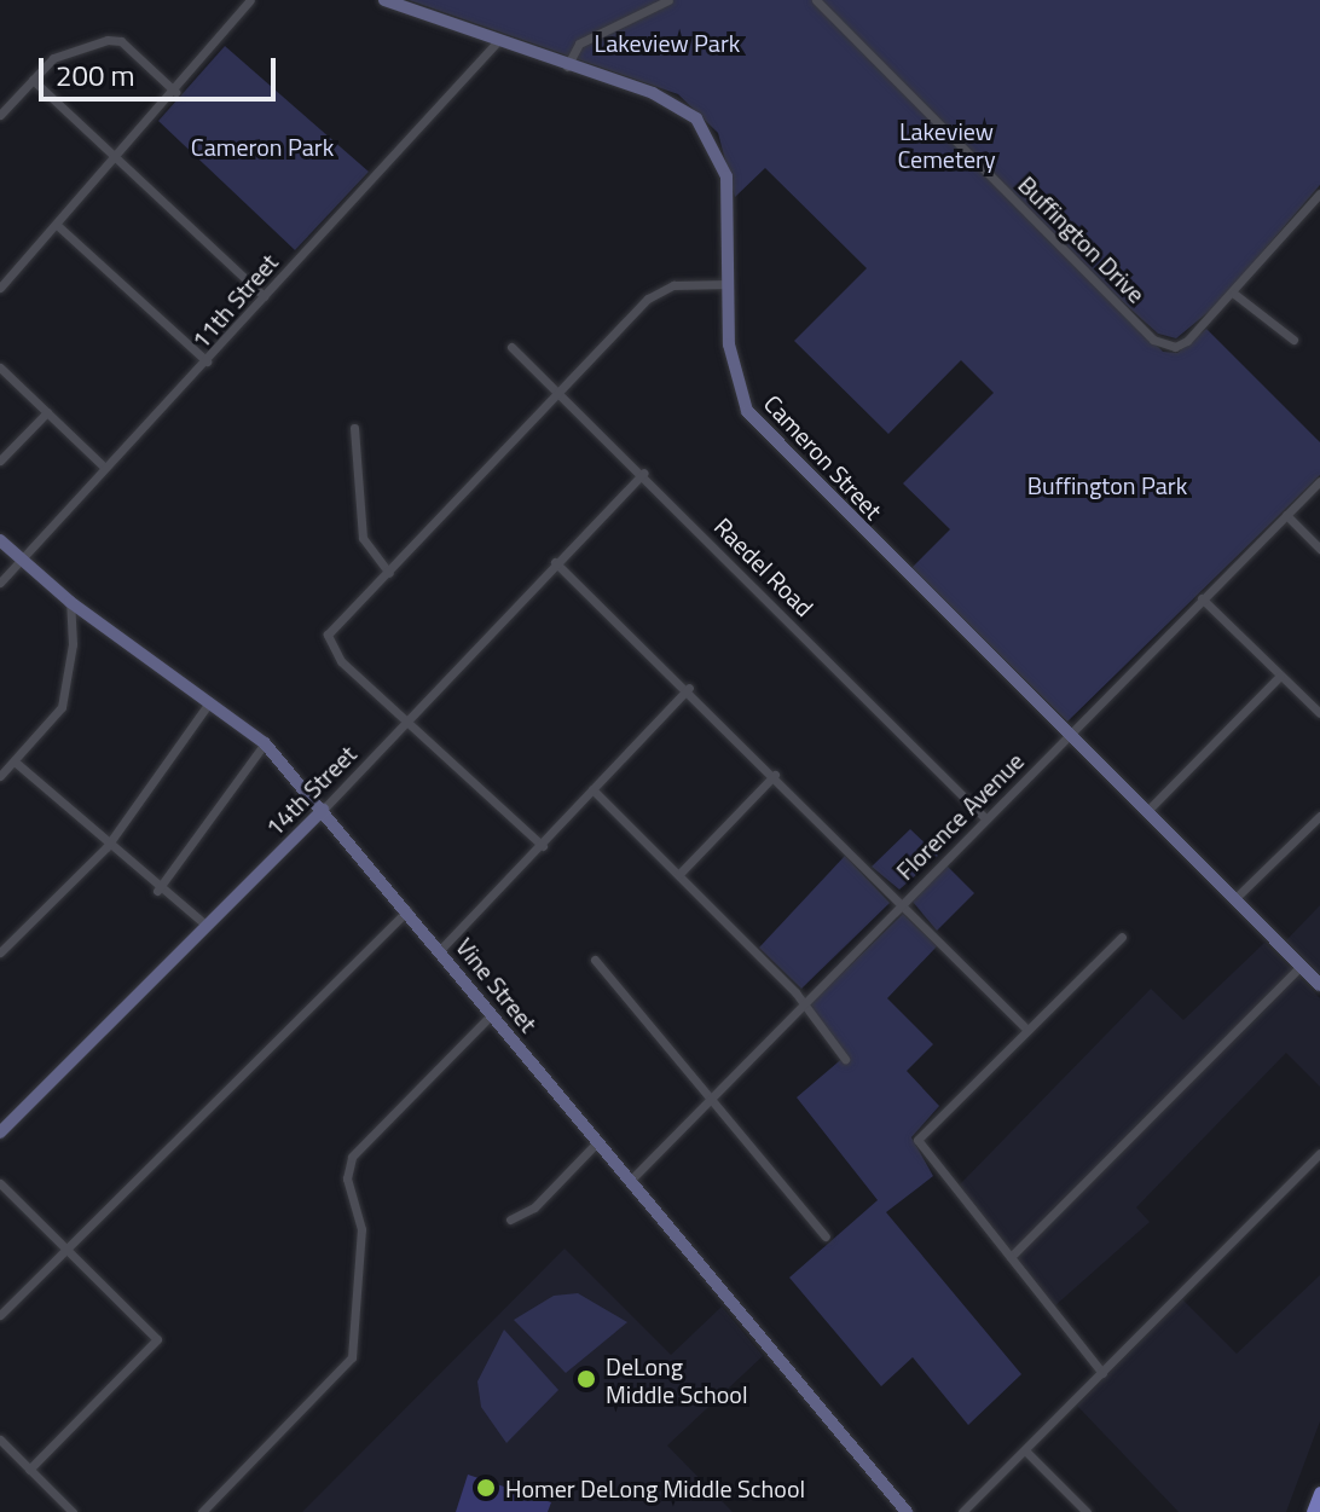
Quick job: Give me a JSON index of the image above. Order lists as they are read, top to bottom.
{
  "streets": {
    "street": [
      "Buffington Drive",
      "11th Street",
      "Cameron Street",
      "Raedel Road",
      "14th Street",
      "Florence Avenue",
      "Vine Street"
    ]
  },
  "crossings": [
    ["11th Street", "Cameron Street"],
    ["11th Street", "Vine Street"],
    ["Cameron Street", "Florence Avenue"],
    ["Raedel Road", "14th Street"],
    ["Raedel Road", "Florence Avenue"],
    ["14th Street", "Vine Street"],
    ["Florence Avenue", "Vine Street"]
  ],
  "parks": [
    "Lakeview Park",
    "Lakeview Cemetery",
    "Cameron Park",
    "Buffington Park"
  ],
  "places": ["DeLong Middle School", "Homer DeLong Middle School"],
  "scale_bar": "200 m"
}
